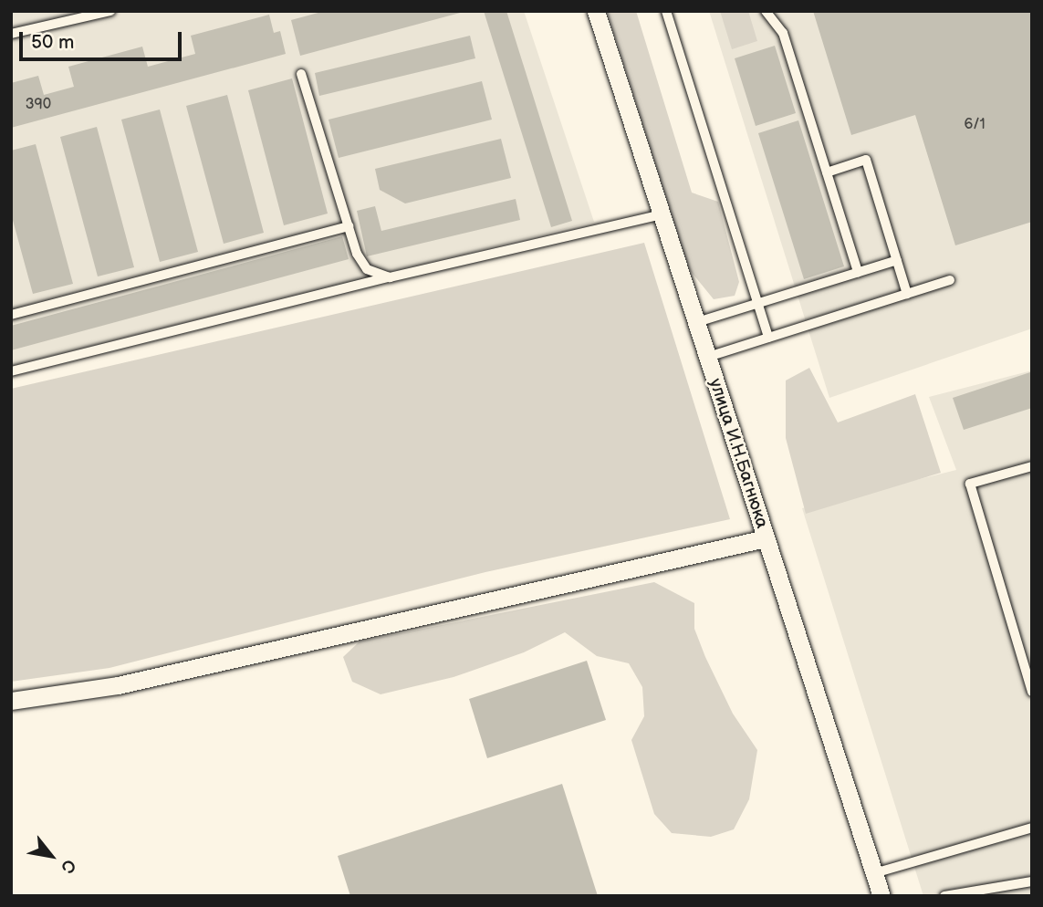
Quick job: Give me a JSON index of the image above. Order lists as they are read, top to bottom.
{
  "streets": {
    "street": ["улица И.Н.Багнюка"]
  },
  "house_numbers": ["390", "6/1"],
  "scale_bar": "50 m",
  "north": "bottom right"
}
